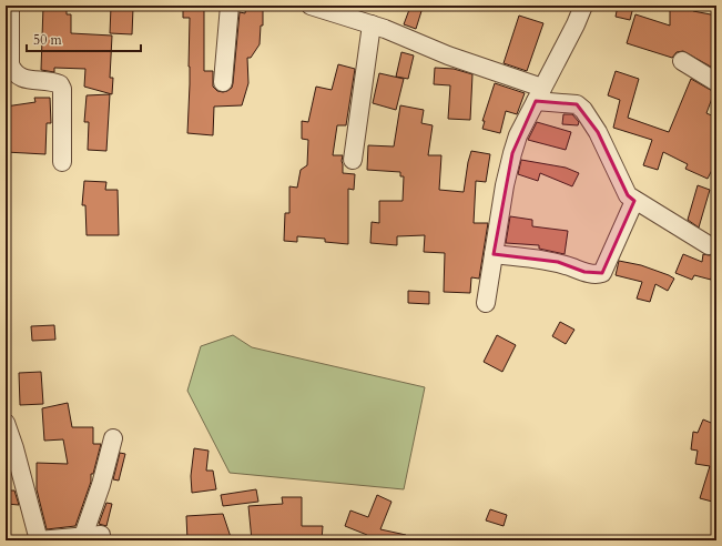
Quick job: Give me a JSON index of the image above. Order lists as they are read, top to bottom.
{
  "scale_bar": "50 m"
}
